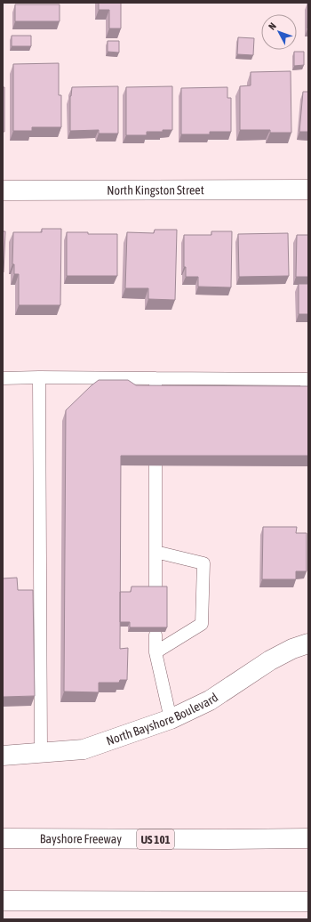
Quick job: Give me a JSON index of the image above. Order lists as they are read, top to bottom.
{
  "streets": {
    "main road": [
      "North Kingston Street",
      "North Bayshore Boulevard",
      "Bayshore Freeway",
      "US 101"
    ]
  },
  "north": "top left"
}
